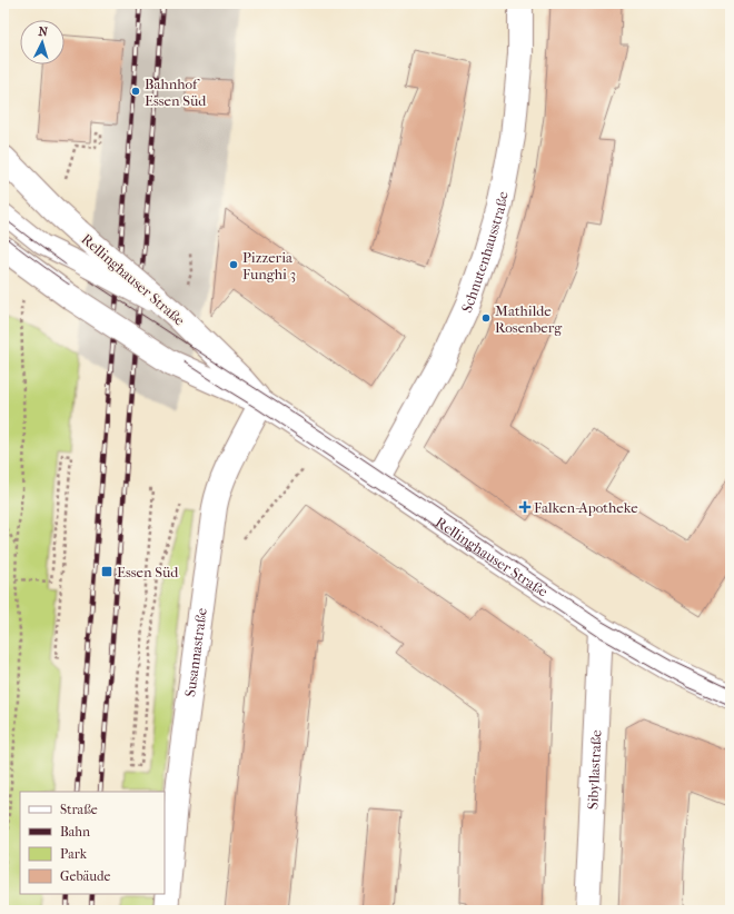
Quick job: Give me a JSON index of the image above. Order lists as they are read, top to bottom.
{
  "streets": {
    "street": [
      "Schnutenhausstraße",
      "Rellinghauser Straße",
      "Susannastraße",
      "Sibyllastraße"
    ]
  },
  "crossings": [
    ["Schnutenhausstraße", "Rellinghauser Straße"],
    ["Rellinghauser Straße", "Susannastraße"],
    ["Rellinghauser Straße", "Sibyllastraße"]
  ],
  "places": {
    "other": ["Bahnhof Essen Süd", "Pizzeria Funghi 3", "Mathilde Rosenberg"],
    "health": ["Falken-Apotheke"],
    "transit": ["Essen Süd"]
  },
  "legend": [
    "Straße",
    "Bahn",
    "Park",
    "Gebäude"
  ],
  "north": "top"
}
